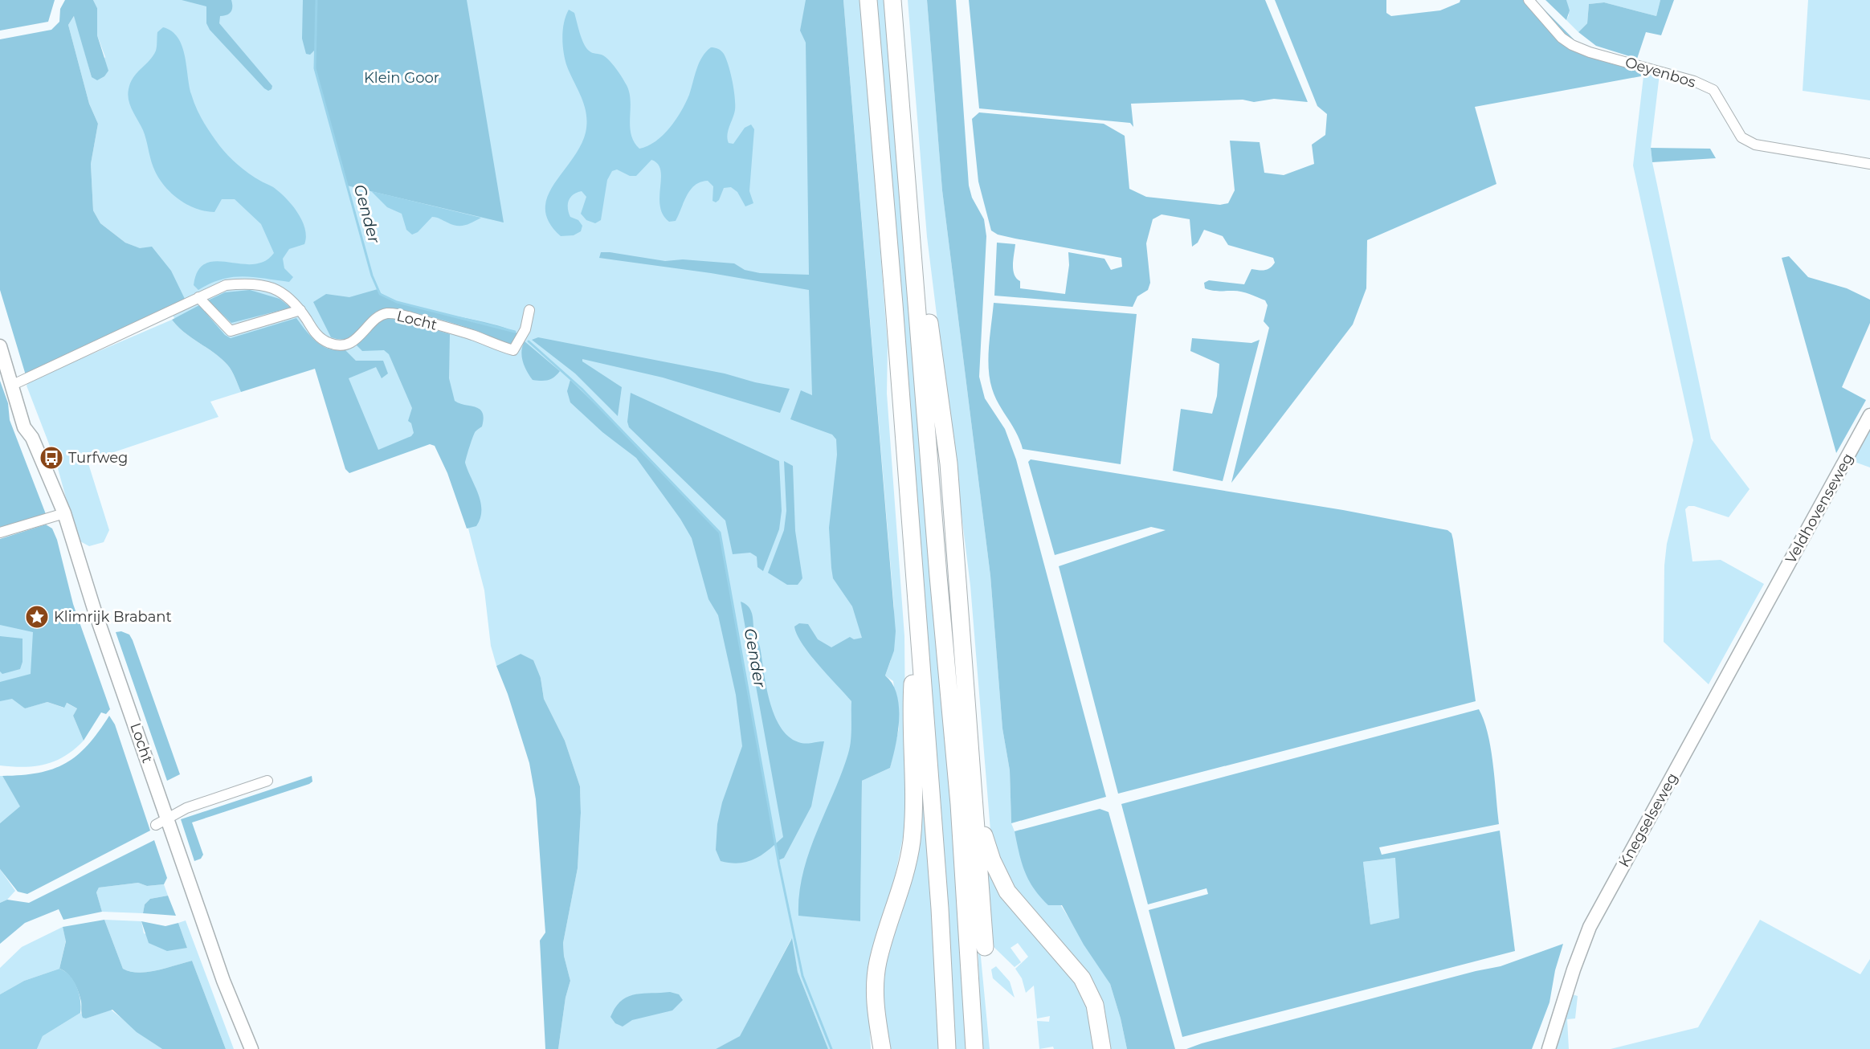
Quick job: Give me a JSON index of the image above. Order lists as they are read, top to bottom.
{
  "streets": {
    "street": [
      "Oeyenbos",
      "Locht",
      "Veldhovenseweg",
      "Knegselseweg"
    ]
  },
  "crossings": [
    ["Veldhovenseweg", "Knegselseweg"]
  ],
  "water": ["Gender"],
  "parks": ["Klein Goor"],
  "places": {
    "bus stop": ["Turfweg"],
    "place": ["Klimrijk Brabant"]
  }
}
